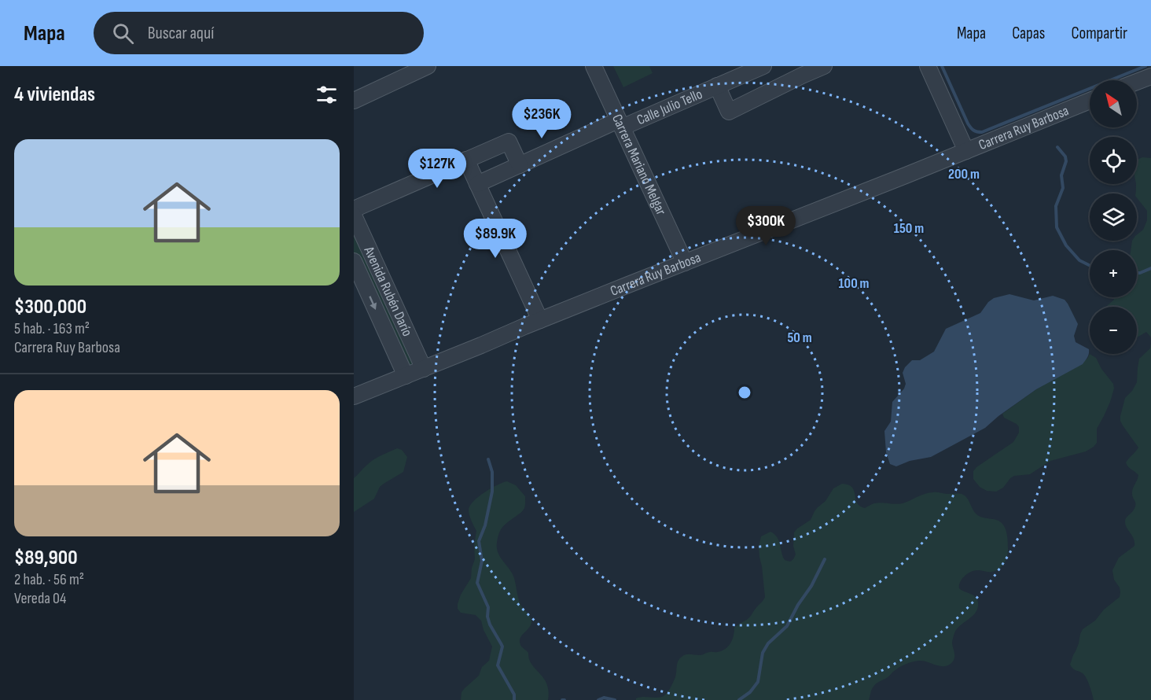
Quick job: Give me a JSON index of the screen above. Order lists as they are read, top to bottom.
{
  "streets": {
    "street": [
      "Calle Julio Tello",
      "Carrera Ruy Barbosa",
      "Carrera Mariano Melgar",
      "Avenida Rubén Darío"
    ]
  },
  "crossings": [
    ["Calle Julio Tello", "Carrera Mariano Melgar"],
    ["Carrera Ruy Barbosa", "Carrera Mariano Melgar"],
    ["Carrera Ruy Barbosa", "Avenida Rubén Darío"]
  ],
  "north": "top left",
  "page": {
    "header": "Mapa",
    "search": "Buscar aquí",
    "nav": ["Mapa", "Capas", "Compartir"],
    "heading": "4 viviendas",
    "map_buttons": ["+", "−"],
    "price": [
      "$236K",
      "$127K",
      "$300K",
      "$89.9K"
    ],
    "list": [
      {
        "name": "$300,000",
        "note": "5 hab. · 163 m² · Carrera Ruy Barbosa"
      },
      {
        "name": "$89,900",
        "note": "2 hab. · 56 m² · Vereda 04"
      }
    ]
  },
  "rings": [
    "200 m",
    "150 m",
    "100 m",
    "50 m"
  ]
}
